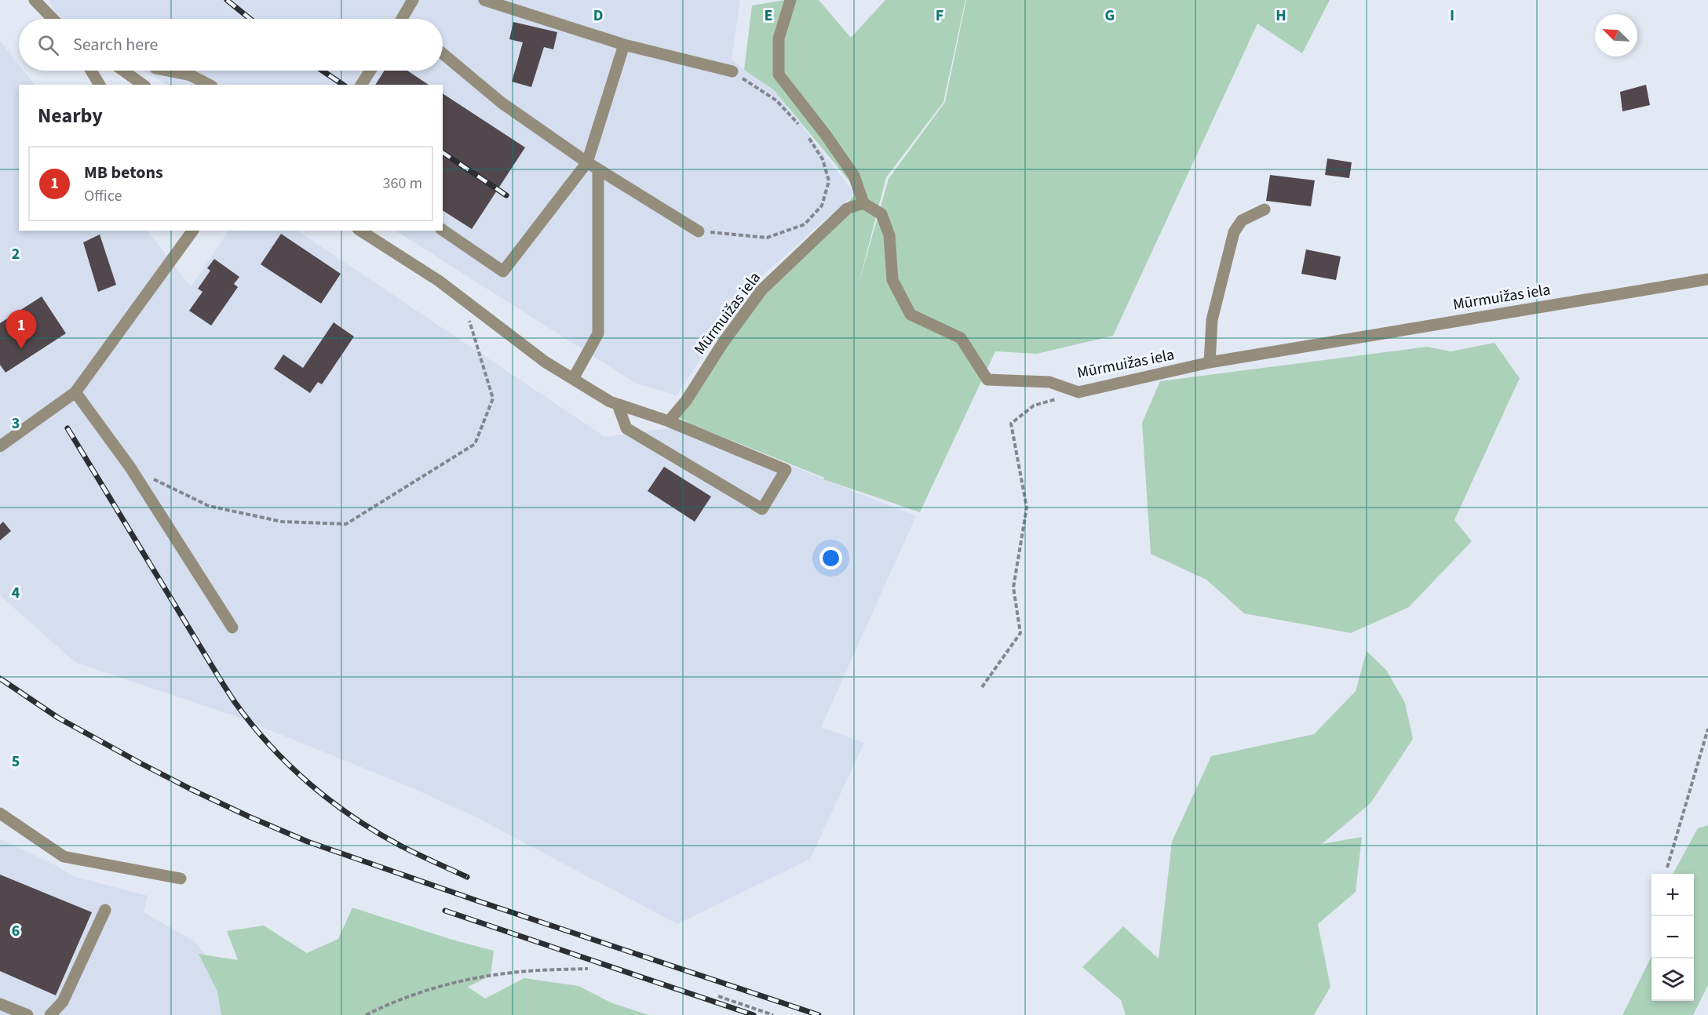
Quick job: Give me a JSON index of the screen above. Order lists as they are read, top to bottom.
{
  "streets": {
    "street": ["Mūrmuižas iela"]
  },
  "north": "top left",
  "page": {
    "search": "Search here",
    "heading": "Nearby",
    "list": [
      {
        "mark": "1",
        "name": "MB betons",
        "note": "Office",
        "value": "360 m"
      }
    ],
    "pins": "1",
    "map_buttons": ["+", "−"]
  },
  "grid": {
    "columns": [
      "D",
      "E",
      "F",
      "G",
      "H",
      "I"
    ],
    "rows": [
      "2",
      "3",
      "4",
      "5",
      "6"
    ]
  }
}
